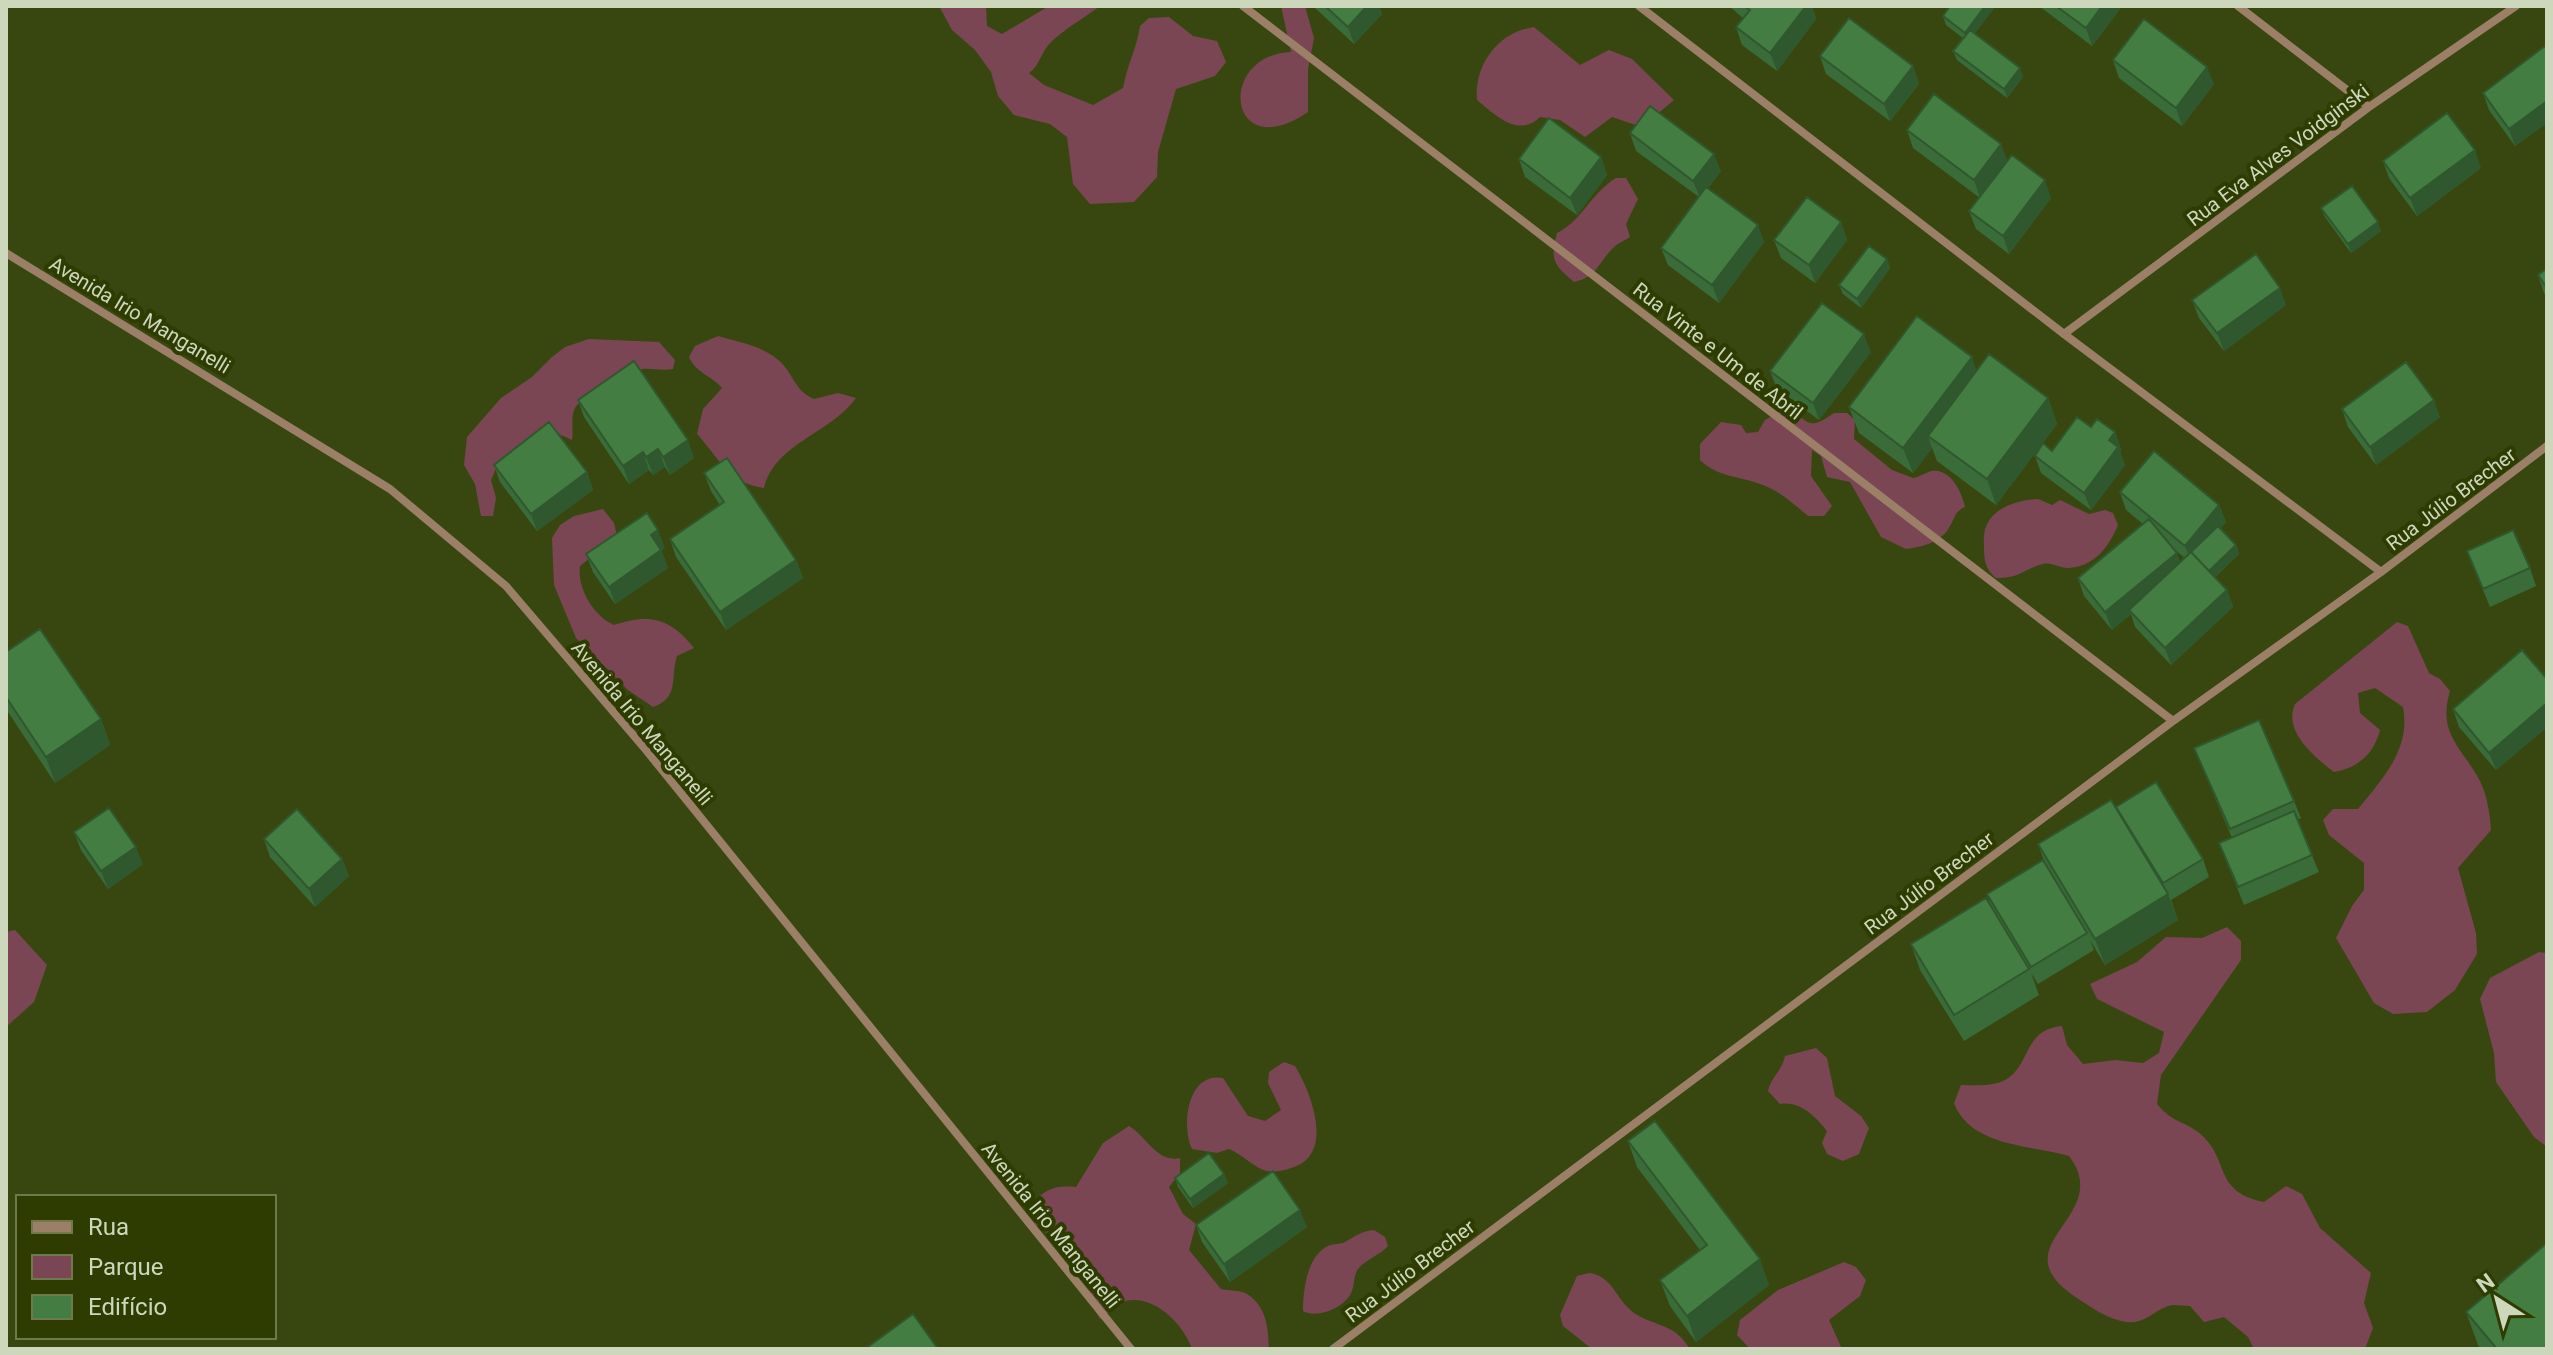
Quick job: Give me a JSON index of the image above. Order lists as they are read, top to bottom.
{
  "streets": {
    "street": [
      "Rua Eva Alves Voidginski",
      "Avenida Irio Manganelli",
      "Rua Vinte e Um de Abril",
      "Rua Júlio Brecher"
    ]
  },
  "crossings": [
    ["Rua Vinte e Um de Abril", "Rua Júlio Brecher"]
  ],
  "legend": ["Rua", "Parque", "Edifício"],
  "north": "top left"
}
